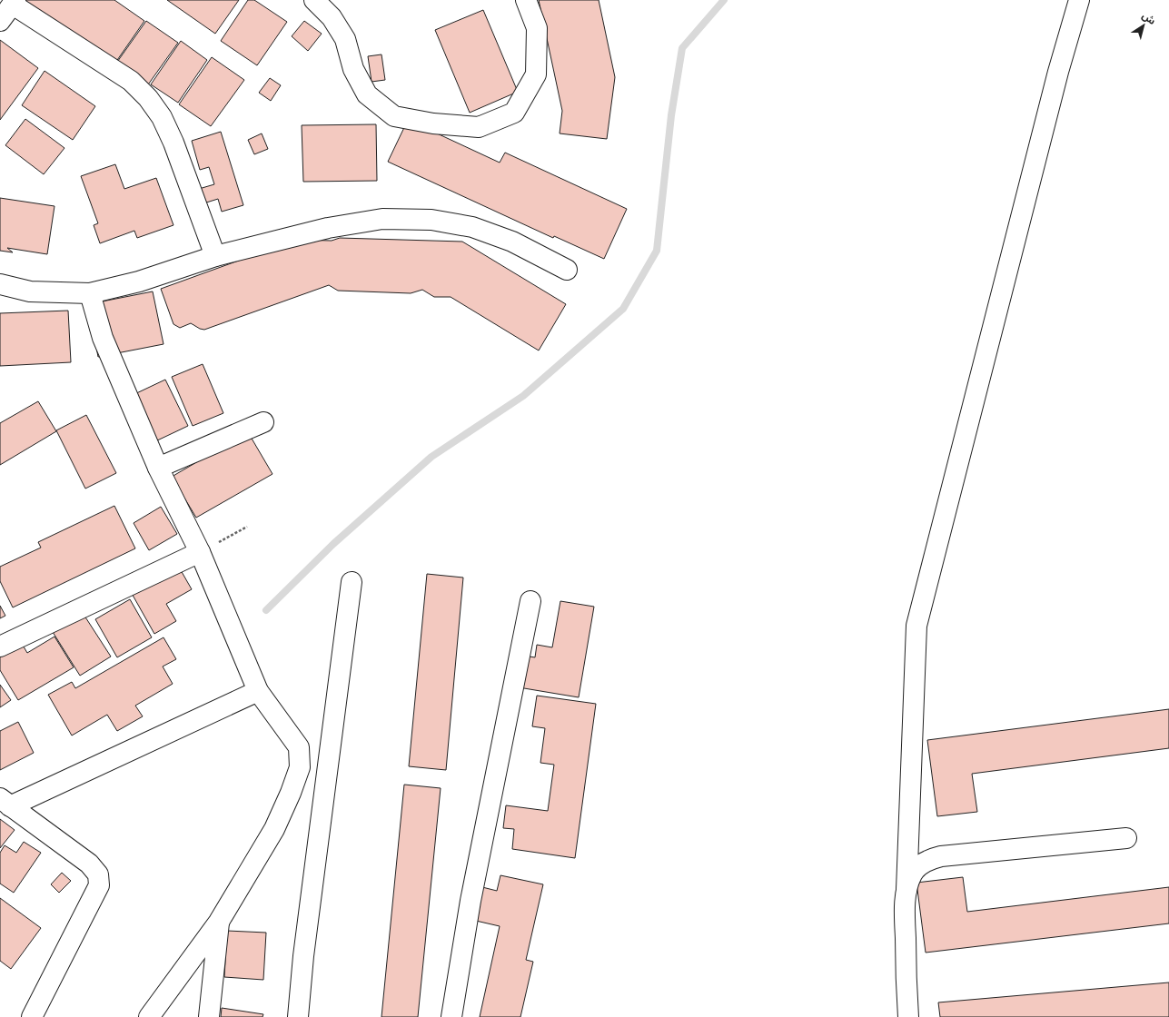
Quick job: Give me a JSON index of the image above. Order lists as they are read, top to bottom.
{
  "north": "top right"
}
